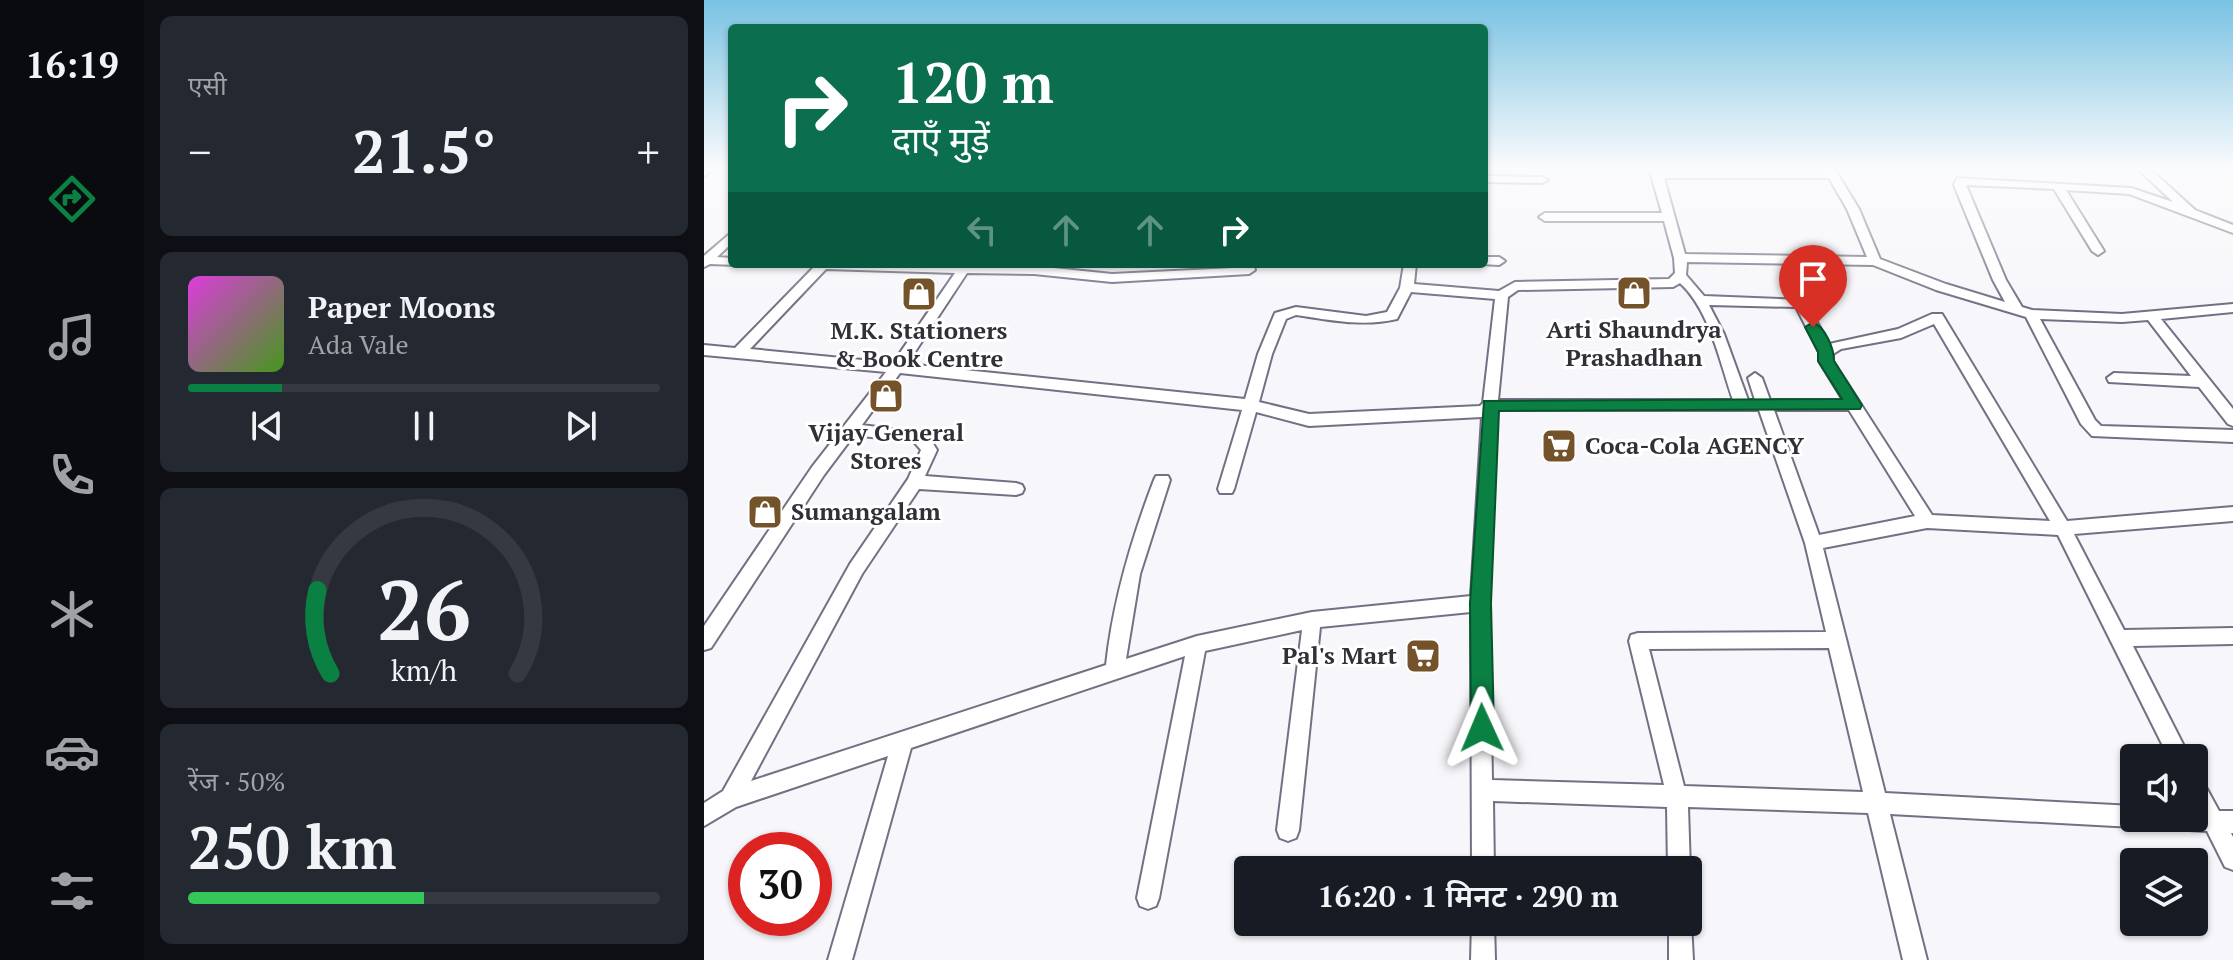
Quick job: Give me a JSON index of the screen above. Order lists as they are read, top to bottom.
{
  "places": {
    "shop": [
      "Arti Shaundrya Prashadhan",
      "M.K. Stationers & Book Centre",
      "Vijay General Stores",
      "Sumangalam"
    ],
    "supermarket": ["Coca-Cola AGENCY", "Pal's Mart"]
  },
  "page": {
    "tabs": "16:19",
    "tile": [
      "एसी",
      ["रेंज · 50%", "250 km"]
    ],
    "turn": ["120 m", "दाएँ मुड़ें"],
    "heat": ["−", "21.5°", "+"],
    "song": ["Paper Moons", "Ada Vale"],
    "limit": "30",
    "trip": "16:20 · 1 मिनट · 290 m",
    "gauge": ["26", "km/h"]
  }
}
